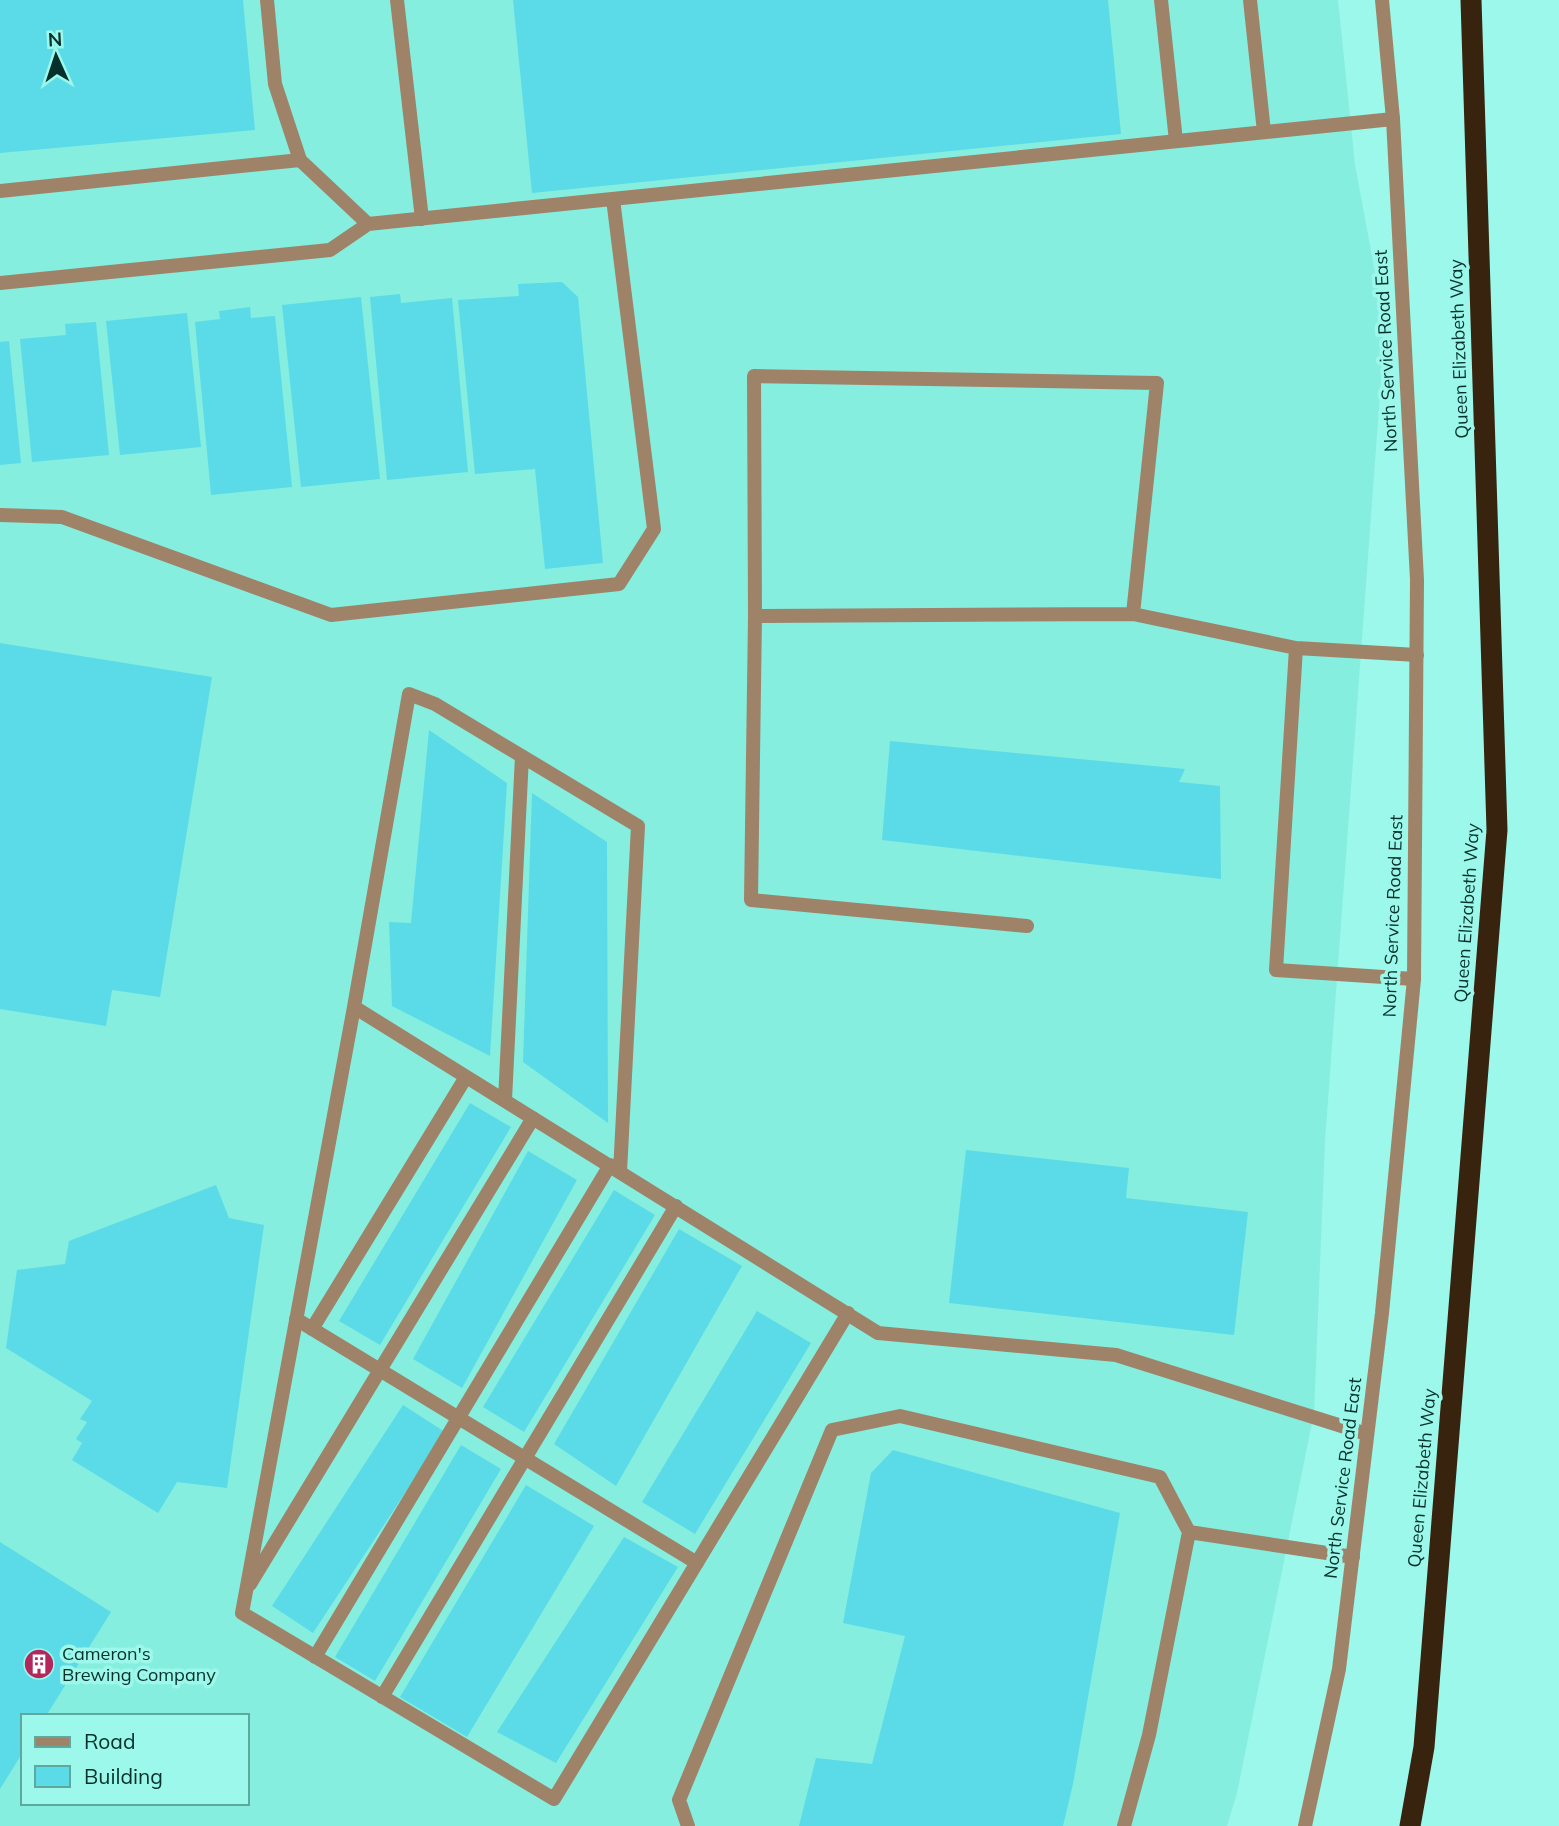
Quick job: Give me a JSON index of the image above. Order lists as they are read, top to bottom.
{
  "streets": {
    "highway": ["Queen Elizabeth Way"],
    "street": ["North Service Road East"]
  },
  "places": {
    "building": ["Cameron's Brewing Company"]
  },
  "legend": ["Road", "Building"],
  "north": "top"
}
